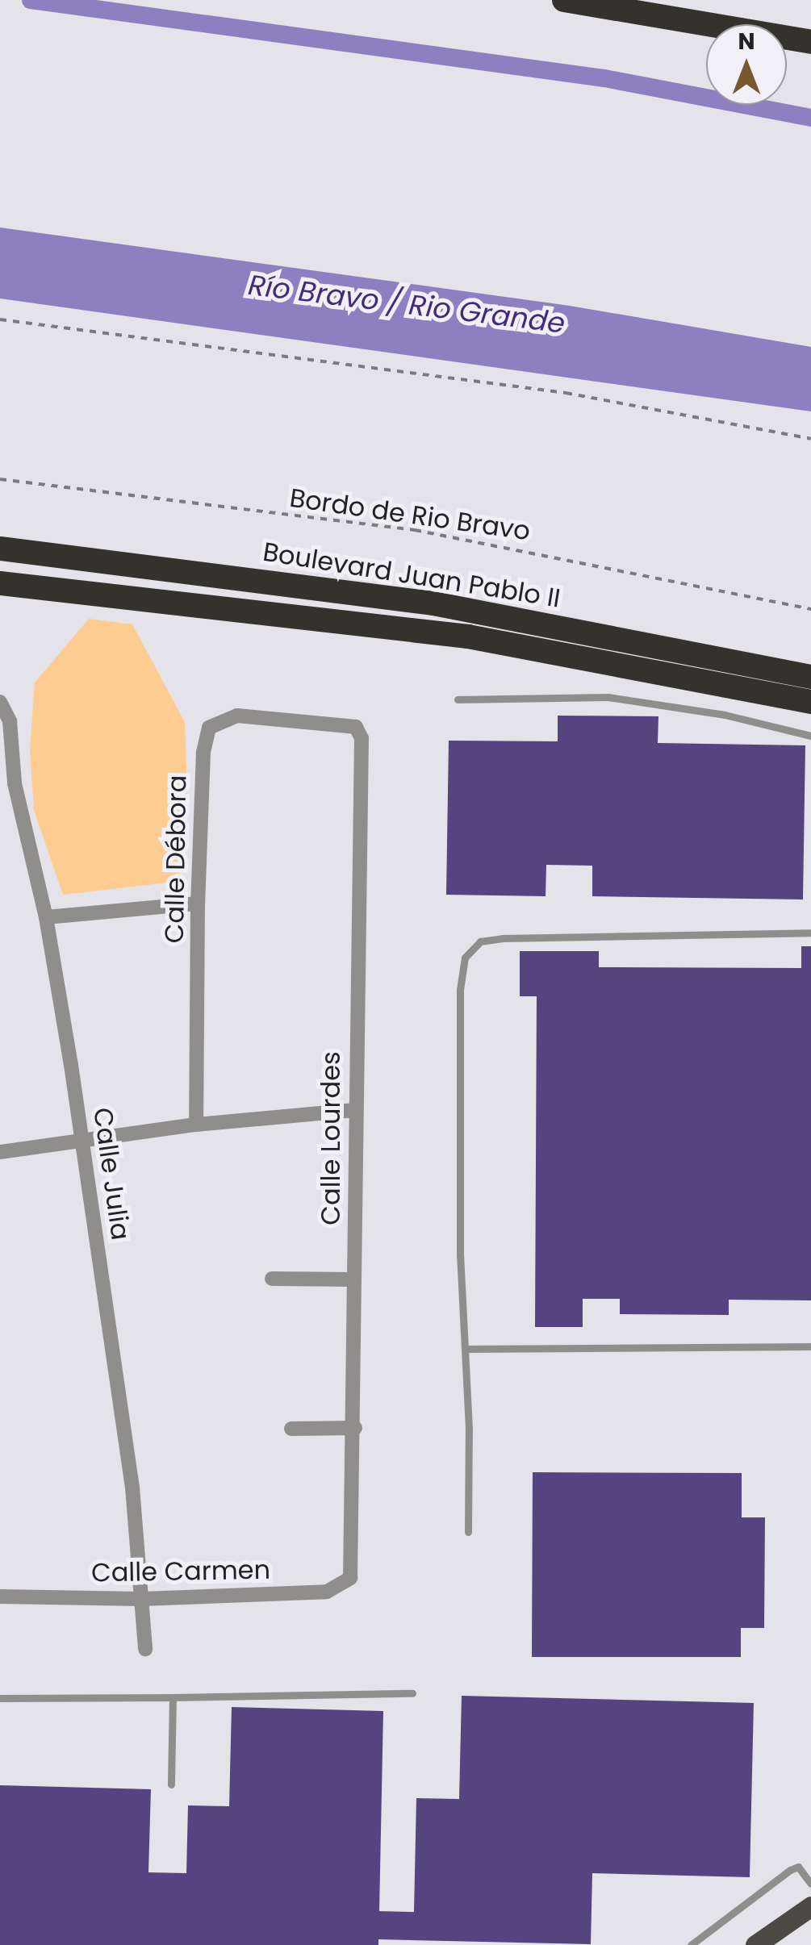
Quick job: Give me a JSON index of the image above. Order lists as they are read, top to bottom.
{
  "streets": {
    "highway": ["Boulevard Juan Pablo II"],
    "street": [
      "Calle Débora",
      "Calle Lourdes",
      "Calle Julia",
      "Calle Carmen"
    ],
    "path": ["Bordo de Rio Bravo"]
  },
  "crossings": [
    ["Calle Débora", "Calle Lourdes"],
    ["Calle Lourdes", "Calle Carmen"],
    ["Calle Julia", "Calle Carmen"]
  ],
  "water": ["Río Bravo / Rio Grande"],
  "north": "top"
}
